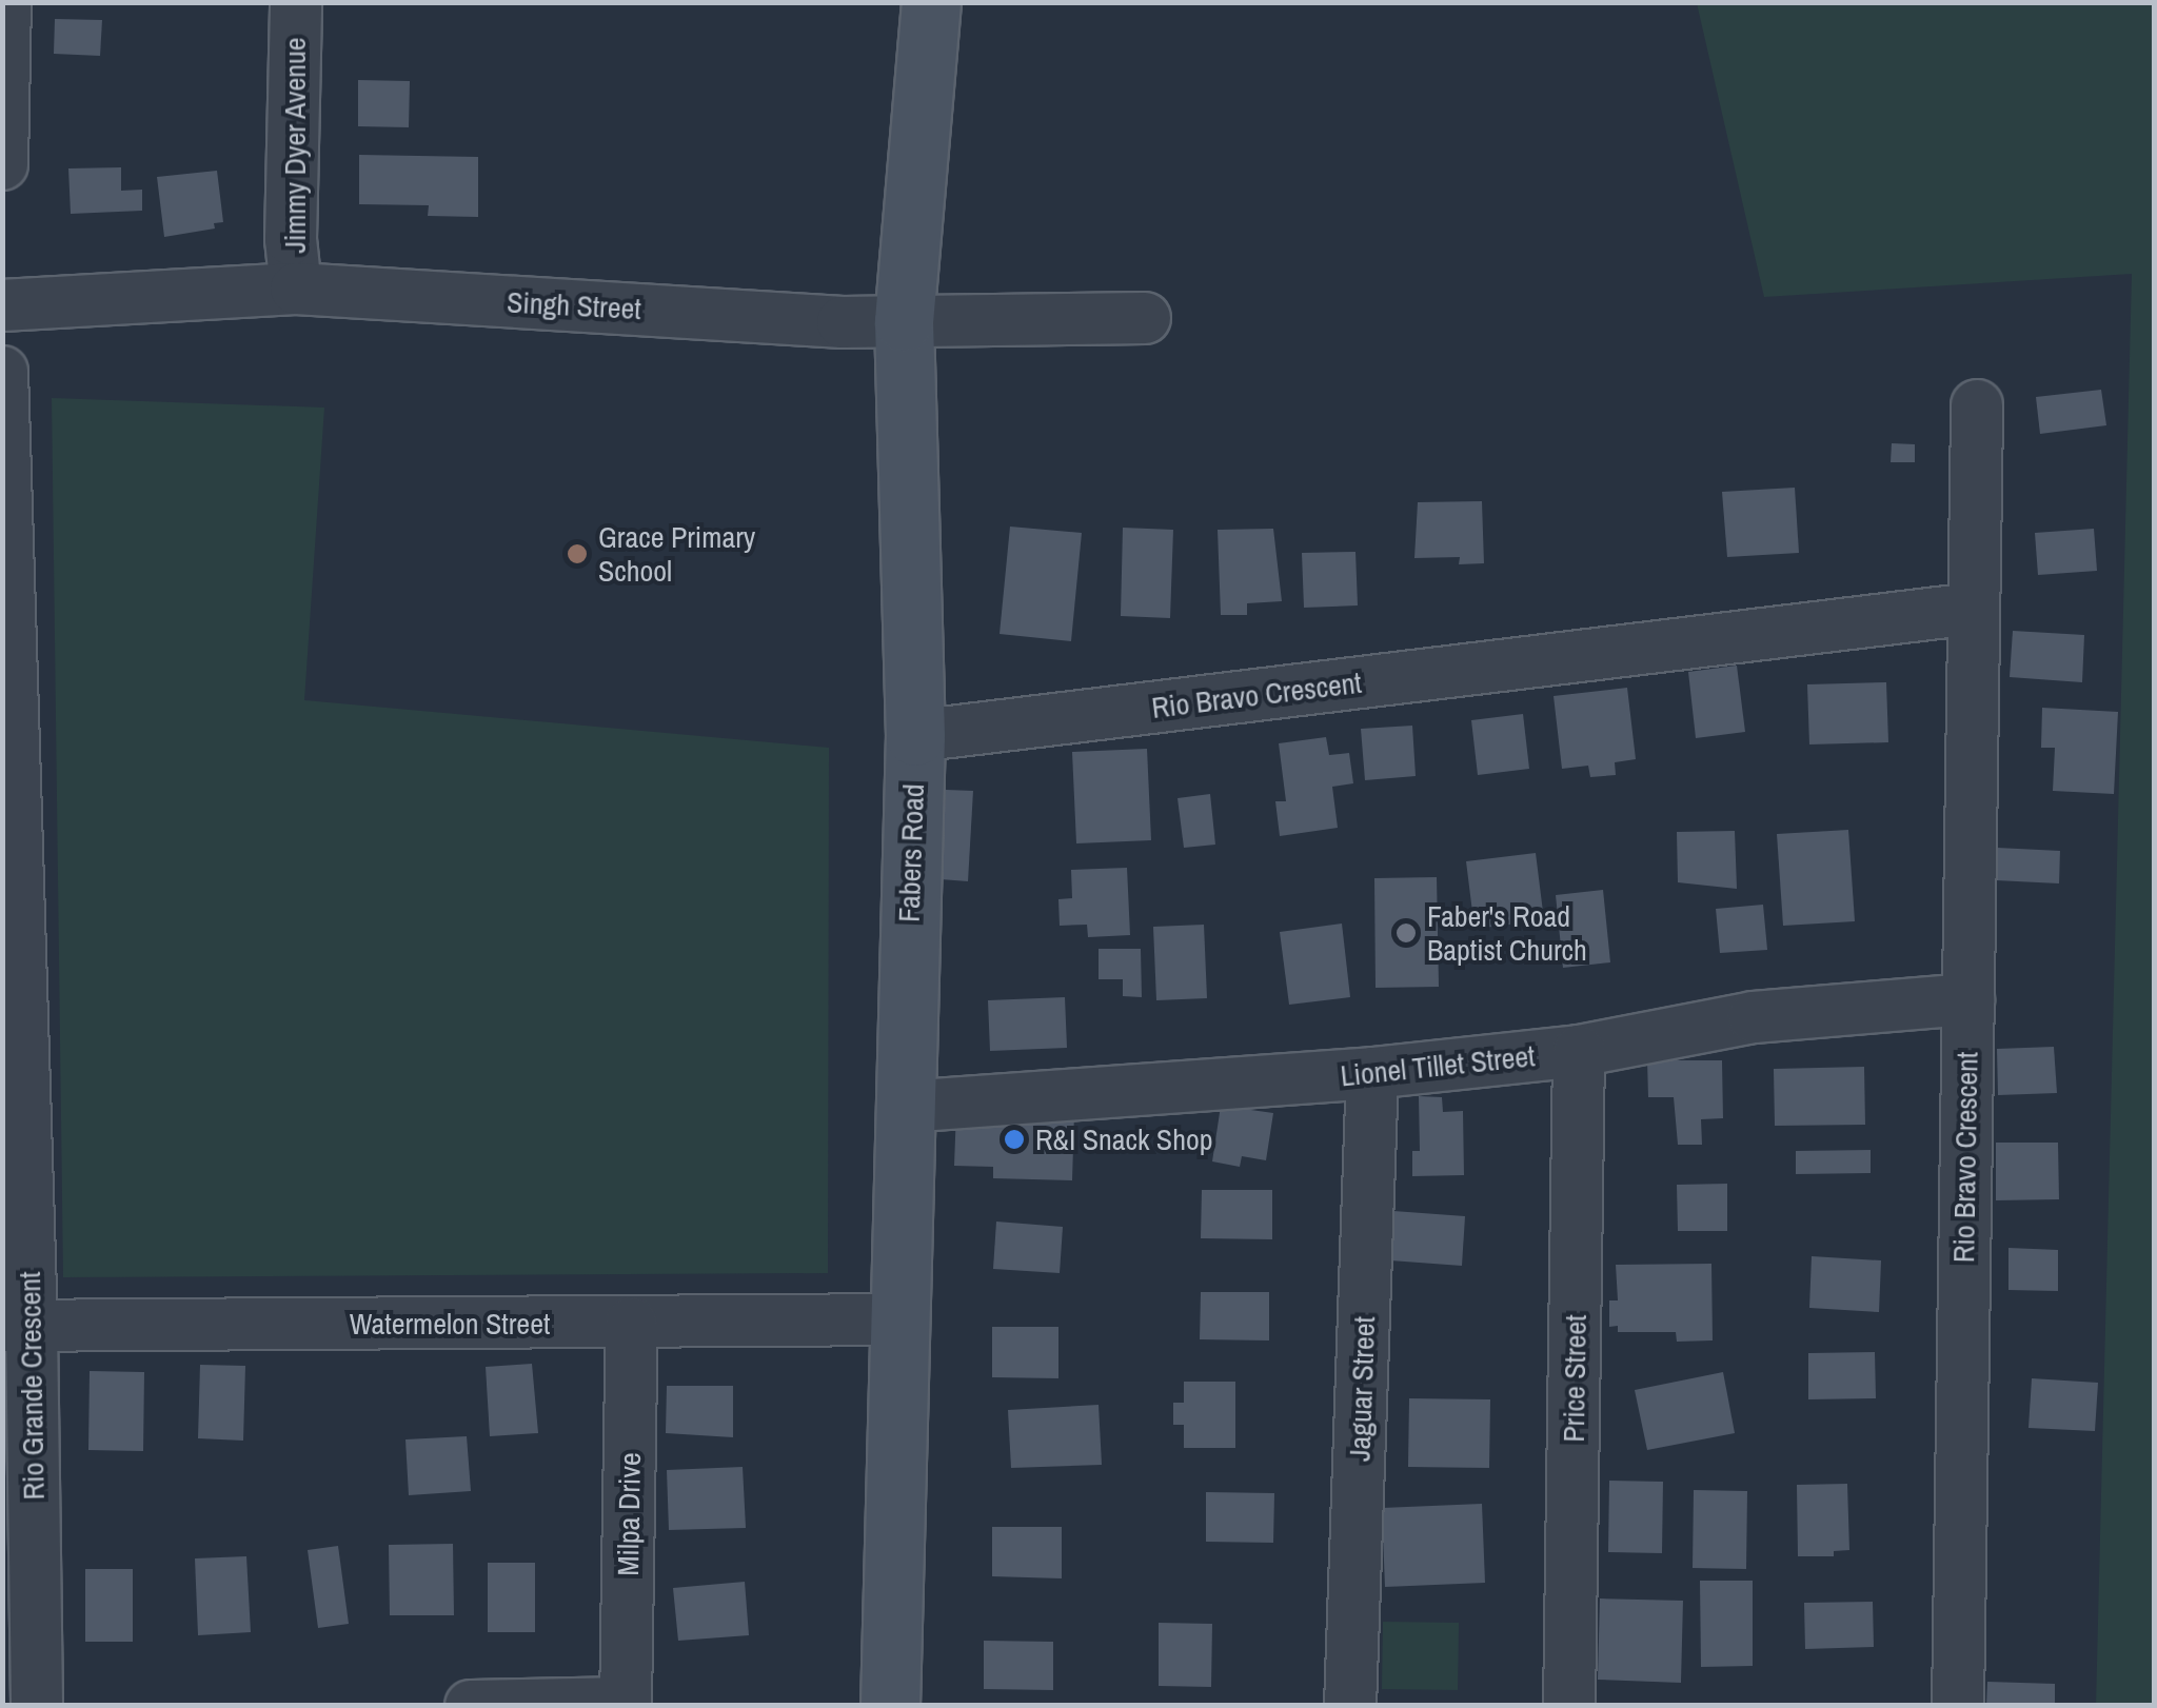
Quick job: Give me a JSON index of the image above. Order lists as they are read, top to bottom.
{
  "streets": {
    "main road": ["Fabers Road"],
    "street": [
      "Jimmy Dyer Avenue",
      "Singh Street",
      "Rio Bravo Crescent",
      "Lionel Tillet Street",
      "Watermelon Street",
      "Price Street",
      "Rio Grande Crescent",
      "Jaguar Street",
      "Milpa Drive"
    ]
  },
  "crossings": [
    ["Jimmy Dyer Avenue", "Singh Street"],
    ["Singh Street", "Fabers Road"],
    ["Rio Bravo Crescent", "Fabers Road"],
    ["Rio Bravo Crescent", "Lionel Tillet Street"],
    ["Fabers Road", "Lionel Tillet Street"],
    ["Fabers Road", "Watermelon Street"],
    ["Lionel Tillet Street", "Price Street"],
    ["Lionel Tillet Street", "Jaguar Street"],
    ["Watermelon Street", "Rio Grande Crescent"],
    ["Watermelon Street", "Milpa Drive"]
  ],
  "places": ["Grace Primary School", "Faber's Road Baptist Church", "R&I Snack Shop"]
}
